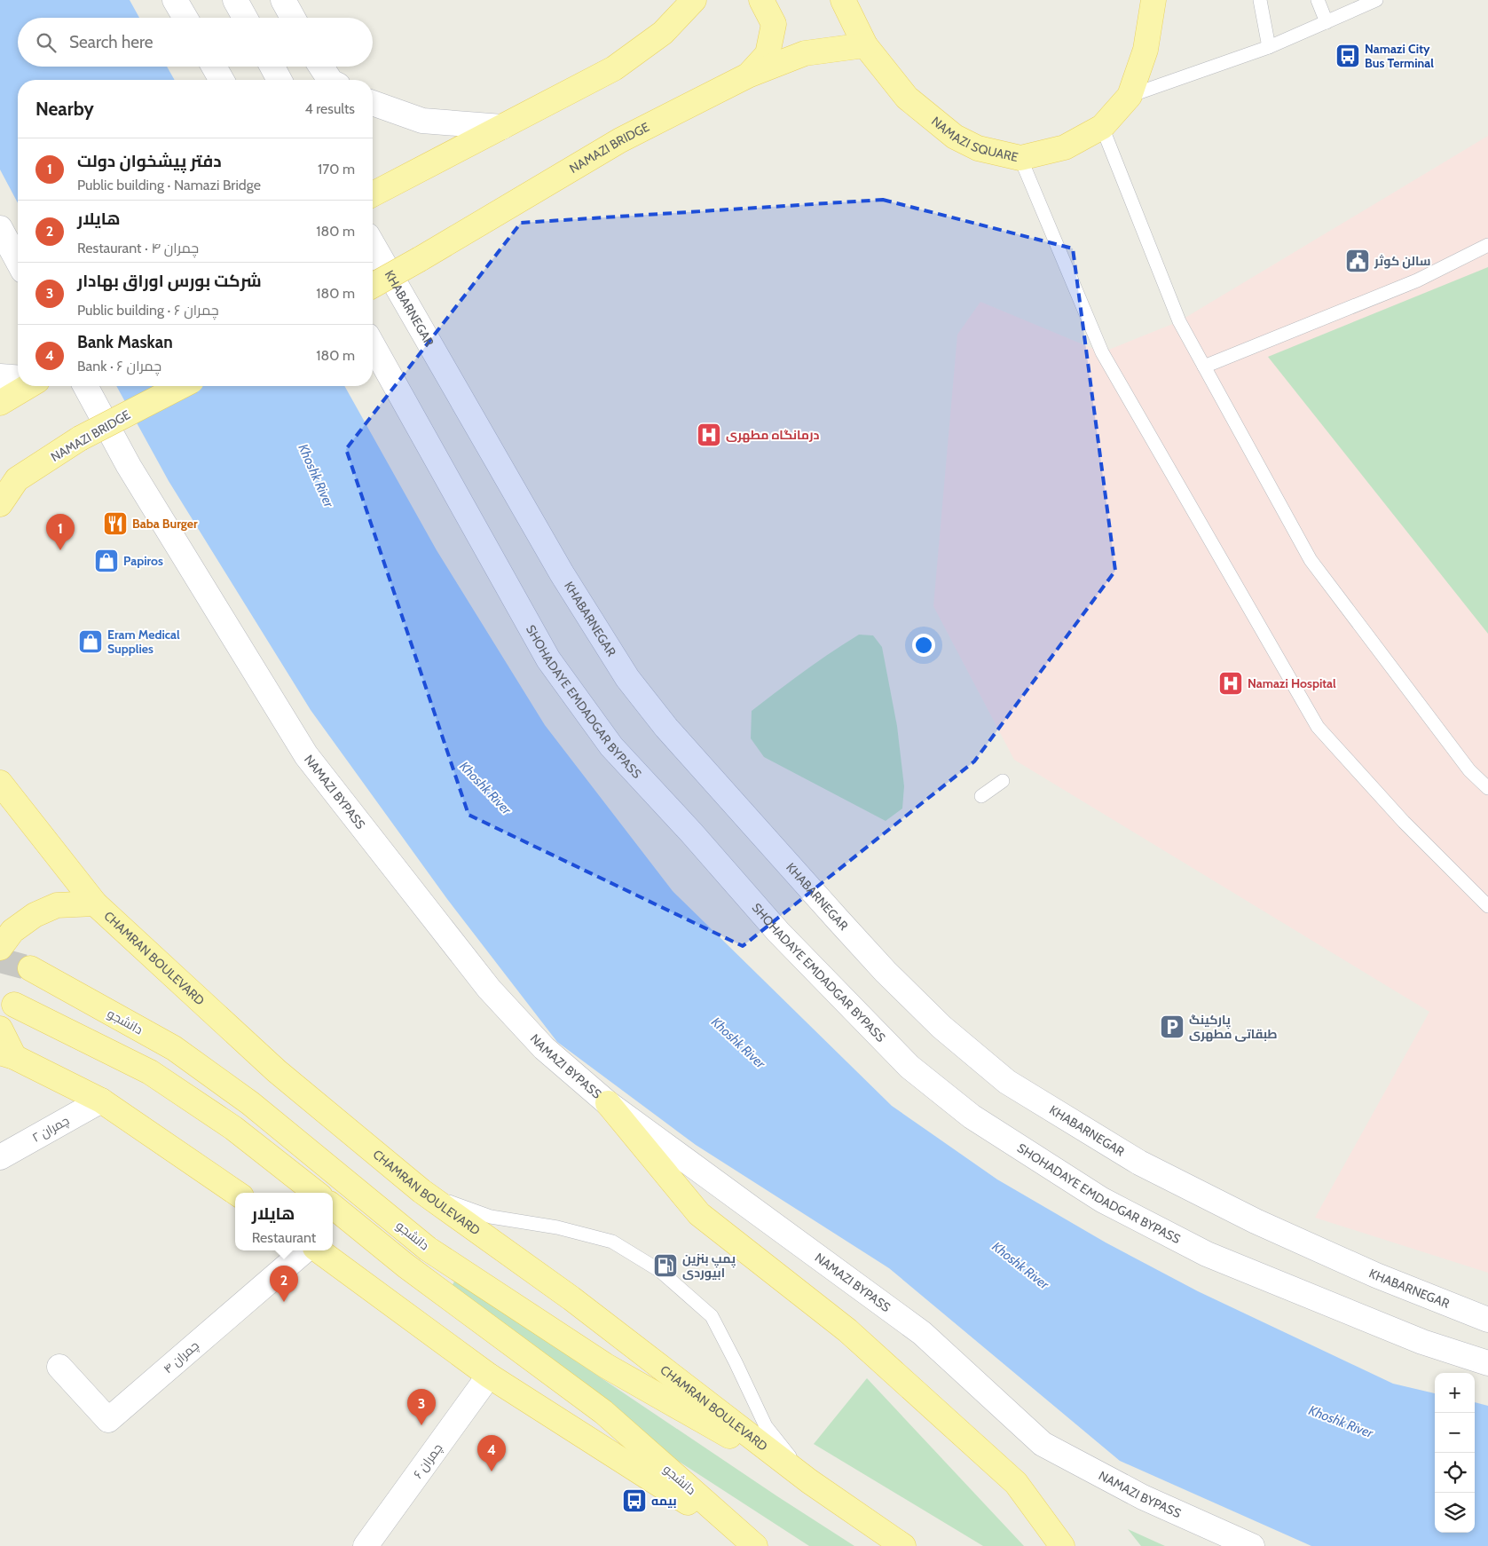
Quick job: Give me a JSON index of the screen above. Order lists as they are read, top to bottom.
{
  "streets": {
    "main road": [
      "NAMAZI SQUARE",
      "NAMAZI BRIDGE",
      "KHABARNEGAR",
      "SHOHADAYE EMDADGAR BYPASS",
      "NAMAZI BYPASS",
      "CHAMRAN BOULEVARD",
      "دانشجو",
      "۲ چمران",
      "۴ چمران",
      "۶ چمران"
    ]
  },
  "crossings": [
    ["NAMAZI SQUARE", "NAMAZI BRIDGE"],
    ["CHAMRAN BOULEVARD", "دانشجو"]
  ],
  "water": ["Khoshk River"],
  "places": {
    "bus stop": ["Namazi City Bus Terminal", "بیمه"],
    "public building": ["سالن کوثر"],
    "hospital": ["درمانگاه مطهری", "Namazi Hospital"],
    "restaurant": ["Baba Burger"],
    "shop": ["Papiros", "Eram Medical Supplies"],
    "parking": ["پارکینگ طبقاتی مطهری"],
    "fuel station": ["پمپ بنزین ابیوردی"]
  },
  "page": {
    "search": "Search here",
    "heading": ["Nearby", "4 results"],
    "list": [
      {
        "mark": "1",
        "name": "دفتر پیشخوان دولت",
        "note": "Public building · Namazi Bridge",
        "value": "170 m"
      },
      {
        "mark": "2",
        "name": "هایلار",
        "note": "Restaurant · ۴ چمران",
        "value": "180 m"
      },
      {
        "mark": "3",
        "name": "شرکت بورس اوراق بهادار",
        "note": "Public building · ۶ چمران",
        "value": "180 m"
      },
      {
        "mark": "4",
        "name": "Bank Maskan",
        "note": "Bank · ۶ چمران",
        "value": "180 m"
      }
    ],
    "pins": [
      "1",
      "2",
      "3",
      "4"
    ],
    "popup": ["هایلار", "Restaurant"],
    "map_buttons": ["+", "−"]
  }
}
